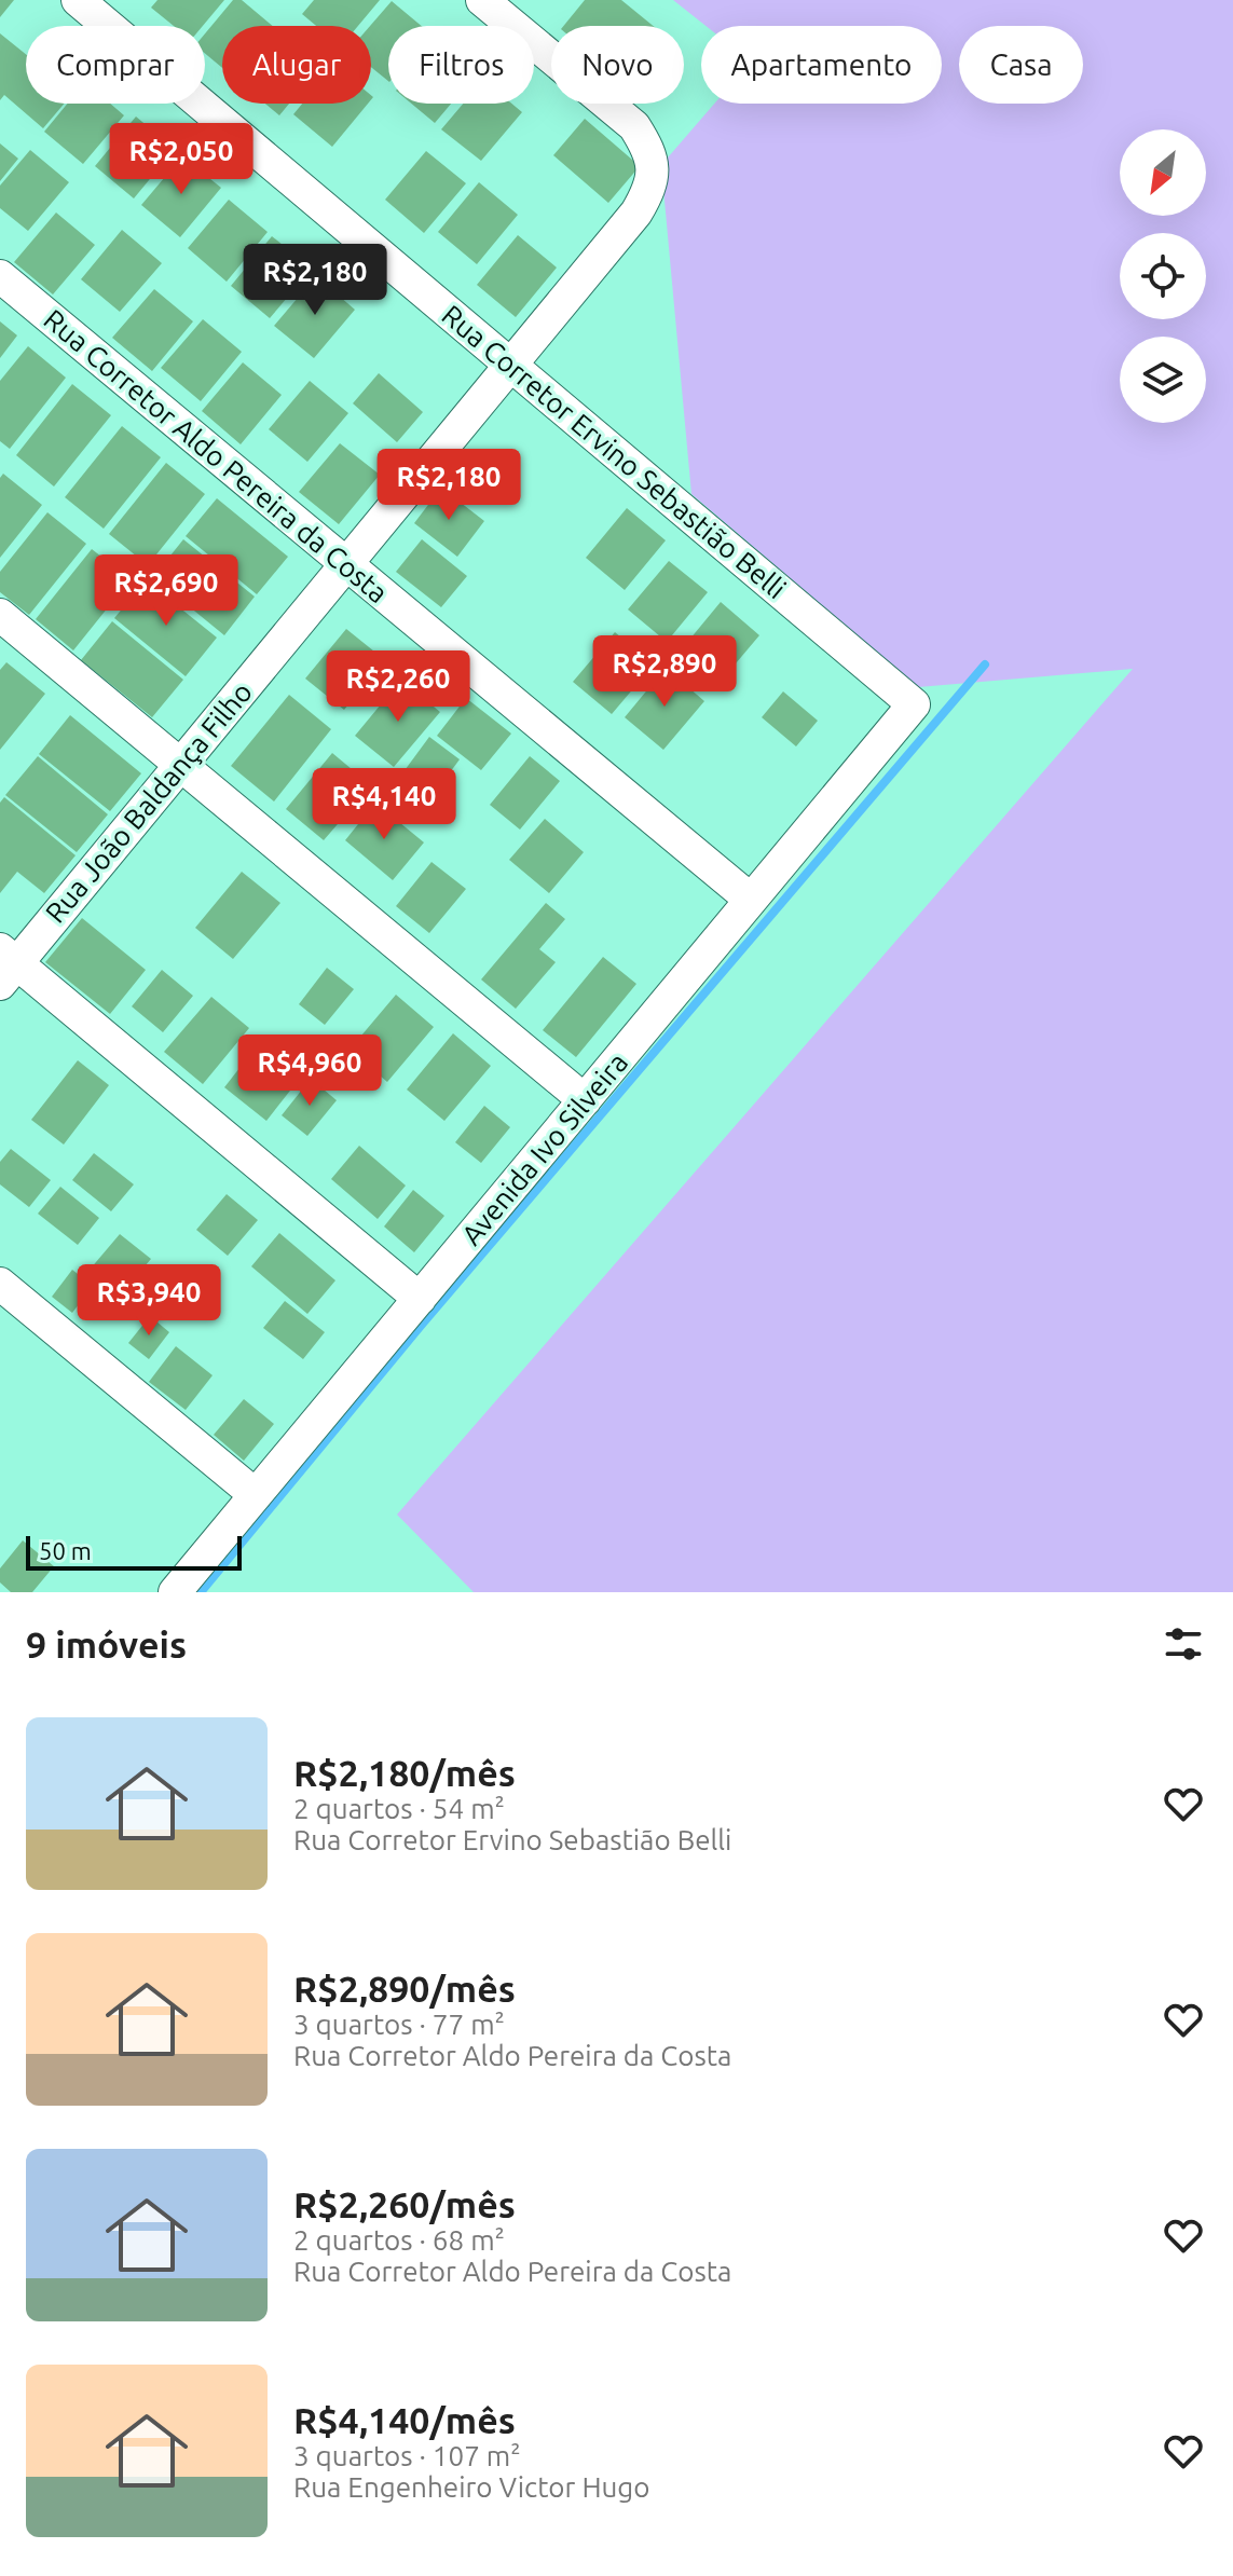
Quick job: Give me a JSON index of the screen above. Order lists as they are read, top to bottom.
{
  "streets": {
    "street": [
      "Rua Corretor Ervino Sebastião Belli",
      "Rua Corretor Aldo Pereira da Costa",
      "Rua João Baldança Filho",
      "Avenida Ivo Silveira"
    ]
  },
  "crossings": [
    ["Rua Corretor Ervino Sebastião Belli", "Rua João Baldança Filho"],
    ["Rua Corretor Ervino Sebastião Belli", "Avenida Ivo Silveira"],
    ["Rua Corretor Aldo Pereira da Costa", "Rua João Baldança Filho"],
    ["Rua Corretor Aldo Pereira da Costa", "Avenida Ivo Silveira"]
  ],
  "scale_bar": "50 m",
  "north": "bottom left",
  "page": {
    "chip": [
      "Comprar",
      "Alugar",
      "Filtros",
      "Novo",
      "Apartamento",
      "Casa"
    ],
    "price": [
      "R$2,050",
      "R$2,180",
      "R$2,180",
      "R$2,690",
      "R$2,890",
      "R$2,260",
      "R$4,140",
      "R$4,960",
      "R$3,940"
    ],
    "scale": "50 m",
    "heading": "9 imóveis",
    "list": [
      {
        "name": "R$2,180/mês",
        "note": "2 quartos · 54 m² · Rua Corretor Ervino Sebastião Belli"
      },
      {
        "name": "R$2,890/mês",
        "note": "3 quartos · 77 m² · Rua Corretor Aldo Pereira da Costa"
      },
      {
        "name": "R$2,260/mês",
        "note": "2 quartos · 68 m² · Rua Corretor Aldo Pereira da Costa"
      },
      {
        "name": "R$4,140/mês",
        "note": "3 quartos · 107 m² · Rua Engenheiro Victor Hugo"
      }
    ]
  }
}
